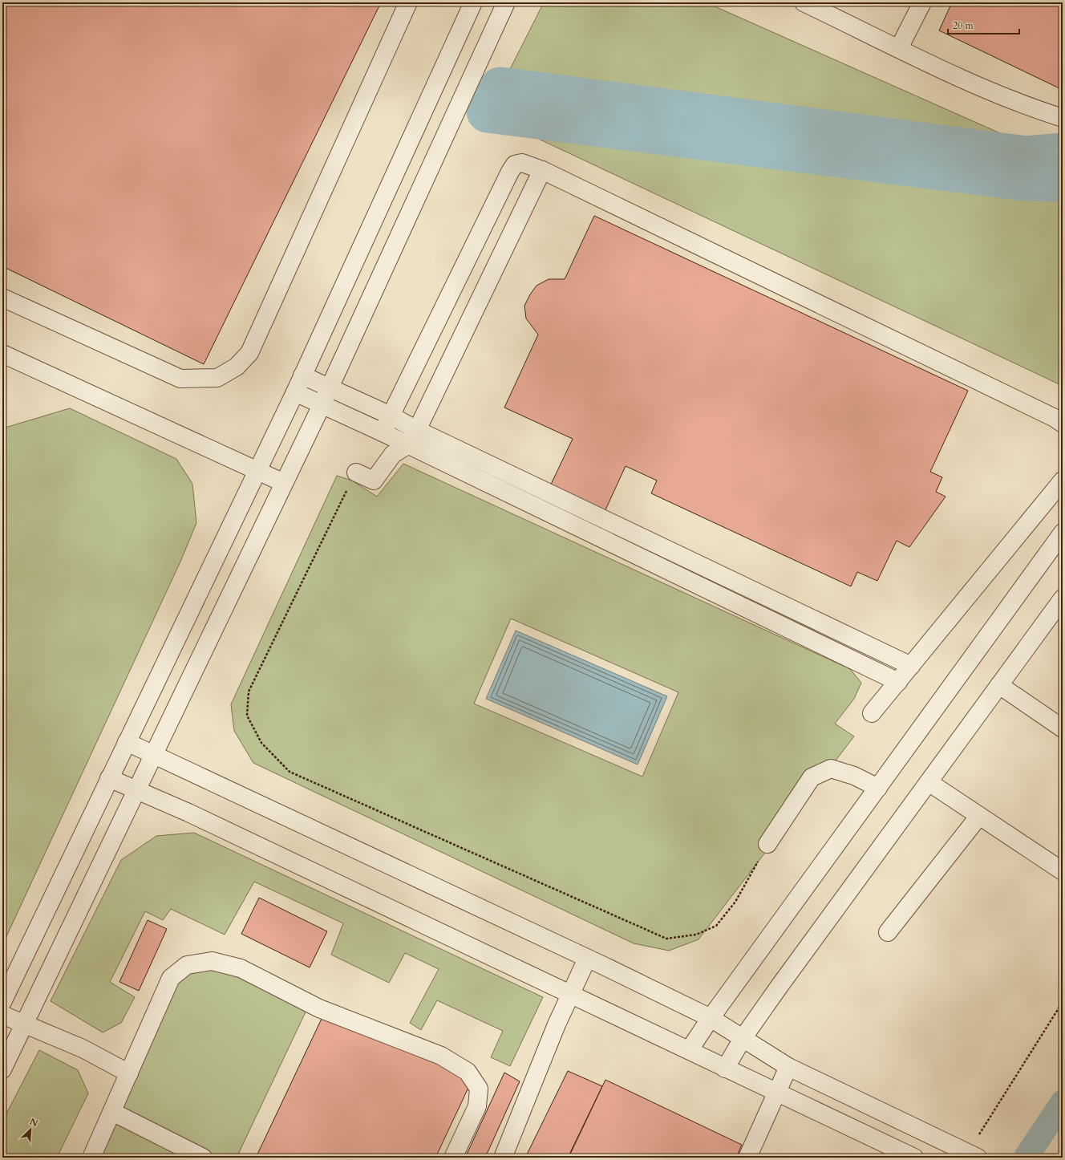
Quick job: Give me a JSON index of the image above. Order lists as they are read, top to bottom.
{
  "scale_bar": "20 m",
  "north": "top right"
}
